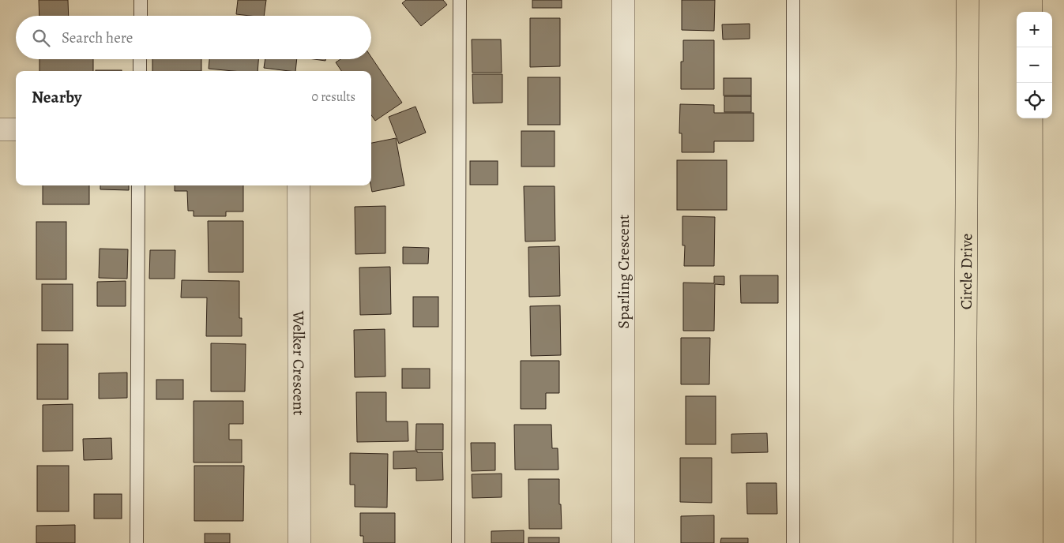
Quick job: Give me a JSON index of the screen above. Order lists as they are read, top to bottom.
{
  "streets": {
    "highway": ["Circle Drive"],
    "street": ["Sparling Crescent", "Welker Crescent"]
  },
  "page": {
    "map_buttons": ["+", "−"],
    "search": "Search here",
    "heading": ["Nearby", "0 results"]
  }
}
